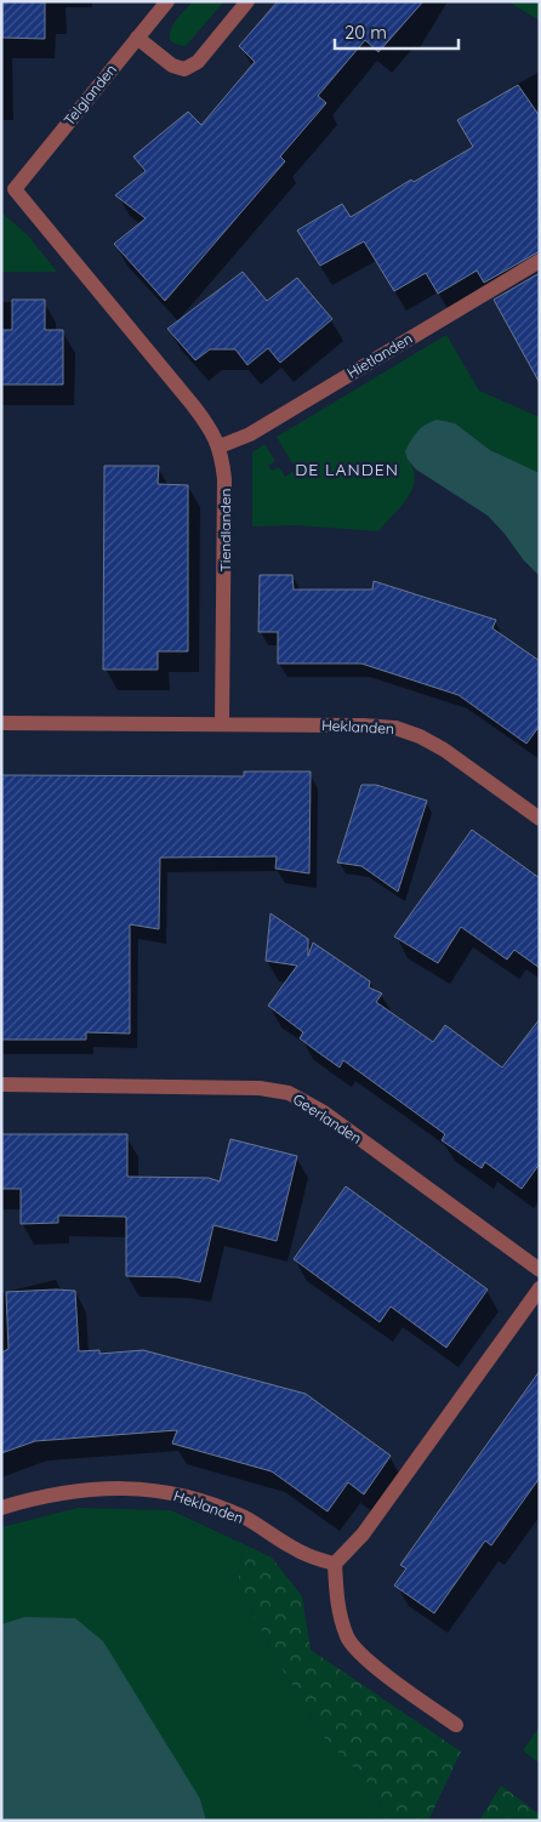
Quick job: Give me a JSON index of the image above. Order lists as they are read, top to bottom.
{
  "streets": {
    "street": [
      "Telglanden",
      "Hietlanden",
      "Tiendlanden",
      "Heklanden",
      "Geerlanden"
    ]
  },
  "crossings": [
    ["Telglanden", "Tiendlanden"],
    ["Hietlanden", "Tiendlanden"],
    ["Tiendlanden", "Heklanden"]
  ],
  "districts": ["DE LANDEN"],
  "scale_bar": "20 m"
}
